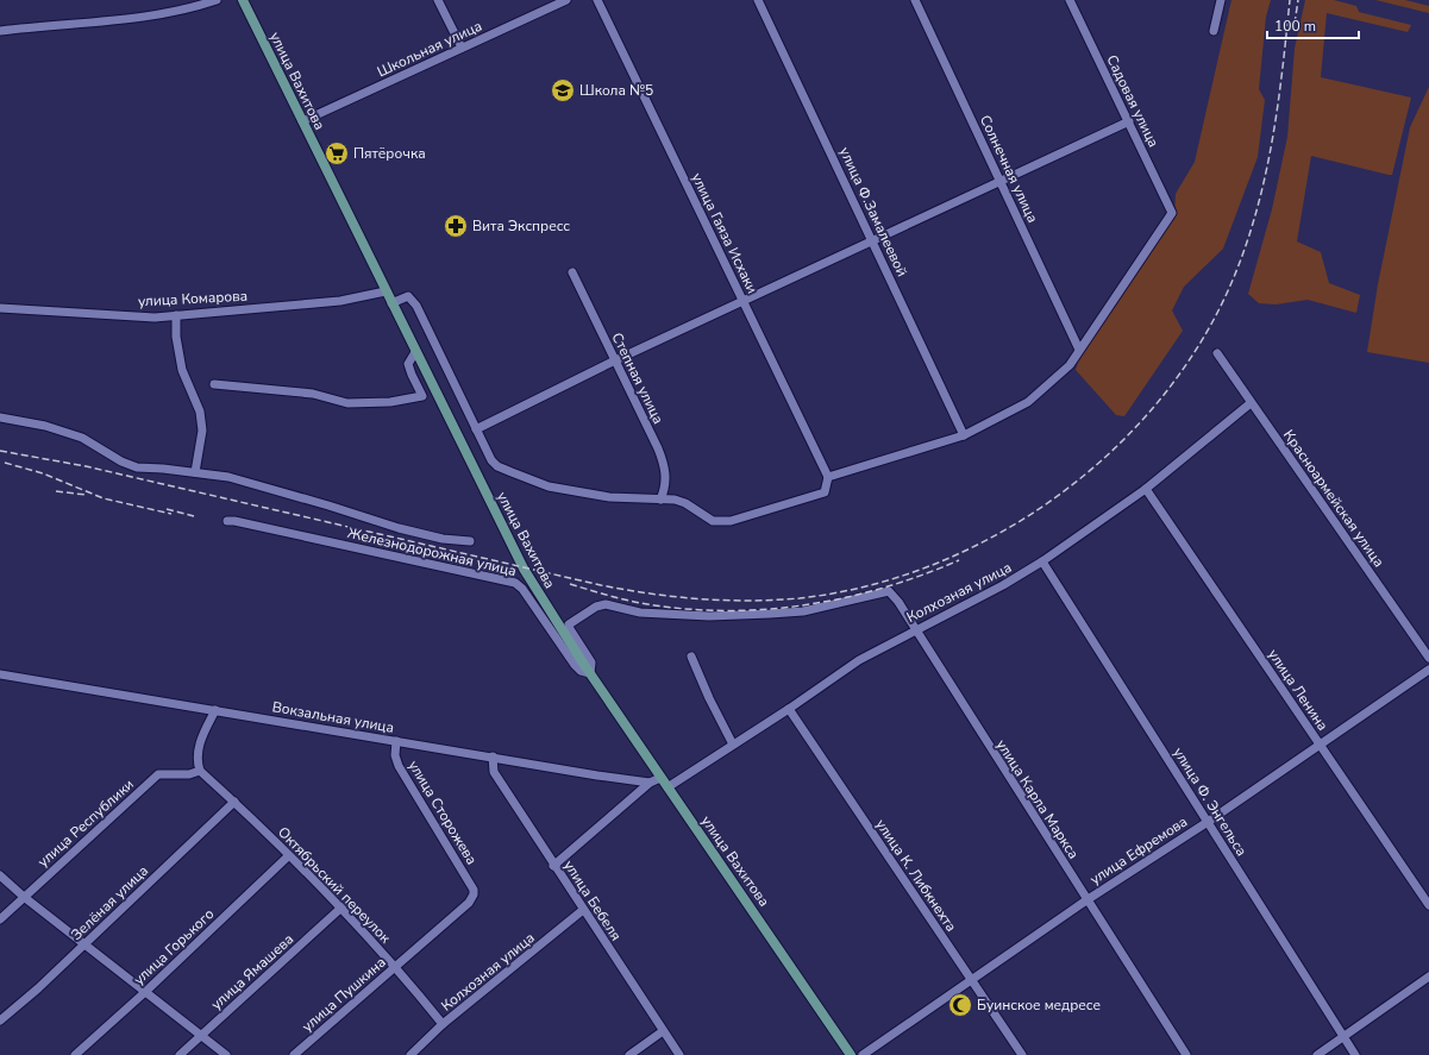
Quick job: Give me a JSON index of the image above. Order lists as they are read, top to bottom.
{
  "streets": {
    "main road": ["улица Вахитова"],
    "street": [
      "Школьная улица",
      "Садовая улица",
      "Солнечная улица",
      "улица Ф.Замалеевой",
      "улица Гаяза Исхаки",
      "улица Комарова",
      "Степная улица",
      "Красноармейская улица",
      "Железнодорожная улица",
      "Колхозная улица",
      "улица Ленина",
      "Вокзальная улица",
      "улица Карла Маркса",
      "улица Ф. Энгельса",
      "улица Сторожева",
      "улица Республики",
      "улица Ефремова",
      "улица К. Либкнехта",
      "Октябрьский переулок",
      "улица Бебеля",
      "Зелёная улица",
      "улица Горького",
      "улица Ямашева",
      "улица Пушкина"
    ]
  },
  "crossings": [
    ["Школьная улица", "улица Вахитова"],
    ["улица Вахитова", "улица Комарова"],
    ["улица Вахитова", "Железнодорожная улица"],
    ["улица Вахитова", "Колхозная улица"],
    ["улица Вахитова", "улица Карла Маркса"],
    ["Садовая улица", "Солнечная улица"],
    ["Красноармейская улица", "Колхозная улица"],
    ["Железнодорожная улица", "улица Карла Маркса"],
    ["Колхозная улица", "улица Ленина"],
    ["Колхозная улица", "улица Карла Маркса"],
    ["Колхозная улица", "улица Ф. Энгельса"],
    ["Колхозная улица", "улица К. Либкнехта"],
    ["Колхозная улица", "Октябрьский переулок"],
    ["Колхозная улица", "улица Бебеля"],
    ["улица Ленина", "улица Ефремова"],
    ["Вокзальная улица", "улица Сторожева"],
    ["Вокзальная улица", "улица Бебеля"],
    ["улица Карла Маркса", "улица Ефремова"],
    ["улица Ф. Энгельса", "улица Ефремова"],
    ["улица Сторожева", "улица Пушкина"],
    ["улица Республики", "Октябрьский переулок"],
    ["улица Ефремова", "улица К. Либкнехта"],
    ["Октябрьский переулок", "Зелёная улица"],
    ["Октябрьский переулок", "улица Горького"],
    ["Октябрьский переулок", "улица Ямашева"],
    ["Октябрьский переулок", "улица Пушкина"]
  ],
  "places": {
    "school or university": ["Школа №5"],
    "supermarket": ["Пятёрочка"],
    "pharmacy": ["Вита Экспресс"],
    "mosque": ["Буинское медресе"]
  },
  "scale_bar": "100 m"
}
